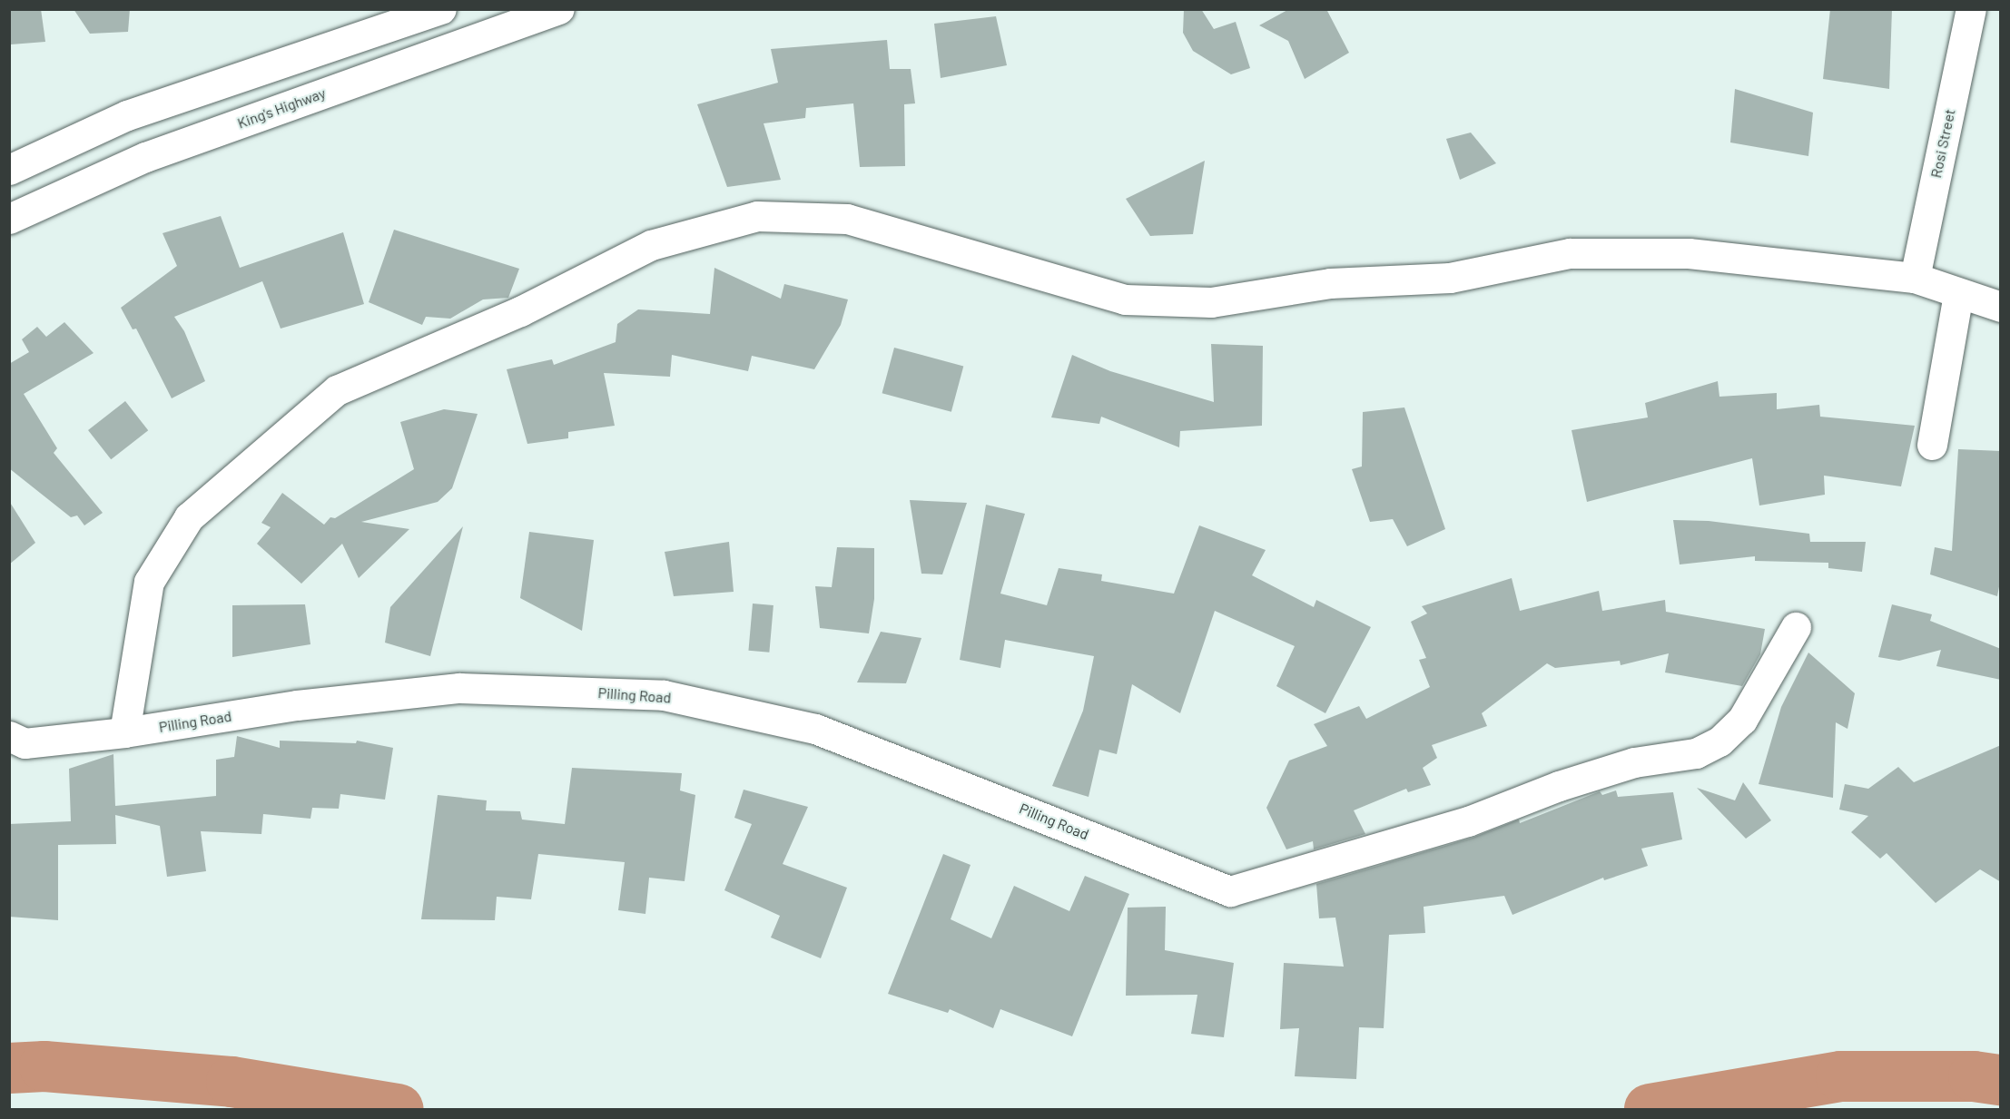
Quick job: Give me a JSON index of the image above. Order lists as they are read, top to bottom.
{
  "streets": {
    "main road": ["King's Highway", "Rosi Street", "Pilling Road"]
  }
}
